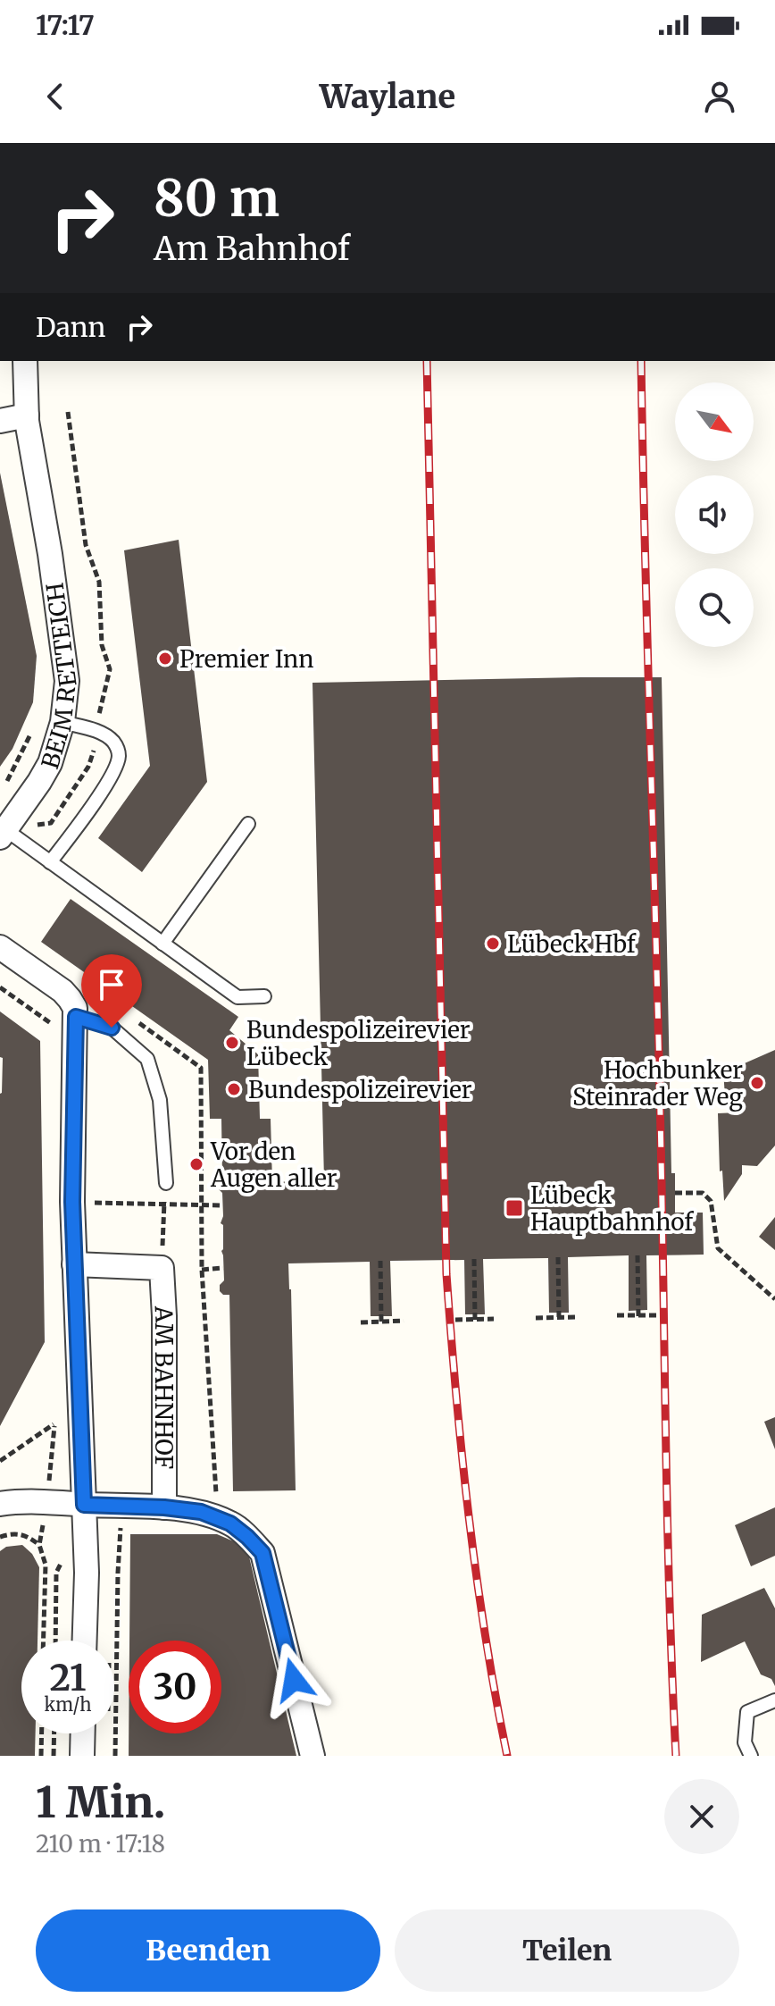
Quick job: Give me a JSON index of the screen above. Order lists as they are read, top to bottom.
{
  "streets": {
    "street": ["BEIM RETTEICH", "AM BAHNHOF"]
  },
  "places": {
    "other": [
      "Premier Inn",
      "Lübeck Hbf",
      "Bundespolizeirevier Lübeck",
      "Hochbunker Steinrader Weg",
      "Bundespolizeirevier",
      "Vor den Augen aller"
    ],
    "transit": ["Lübeck Hauptbahnhof"]
  },
  "north": "bottom right",
  "page": {
    "status": "17:17",
    "header": "Waylane",
    "turn": ["80 m", "Am Bahnhof"],
    "then": "Dann",
    "speed": "21 km/h",
    "limit": "30",
    "heading": ["1 Min.", "210 m · 17:18"],
    "buttons": ["Beenden", "Teilen"]
  }
}
